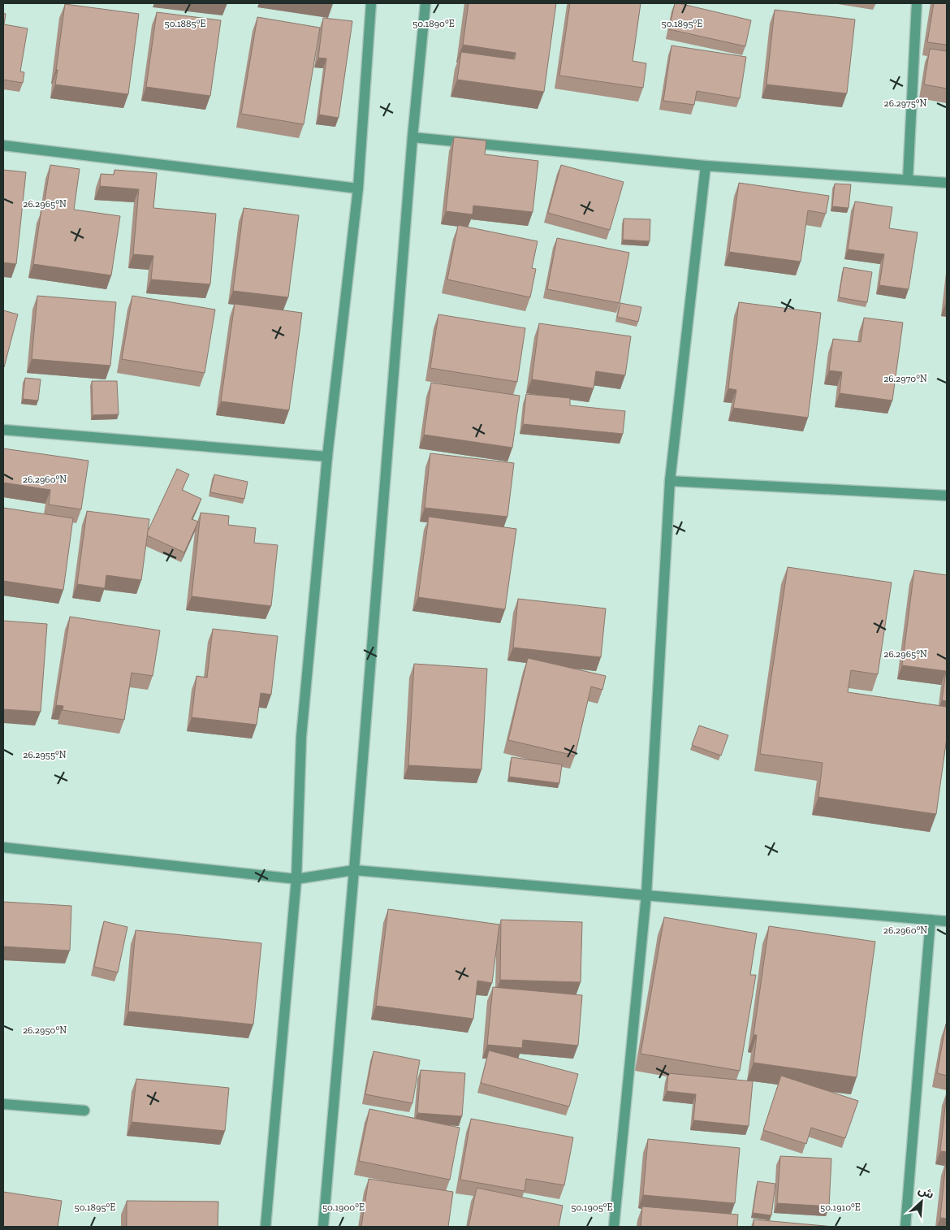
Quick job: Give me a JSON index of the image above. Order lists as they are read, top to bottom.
{
  "north": "top right",
  "coordinates": [
    "50.1885°E",
    "50.1890°E",
    "50.1895°E",
    "26.2975°N",
    "26.2965°N",
    "26.2970°N",
    "26.2960°N",
    "26.2955°N",
    "26.2950°N",
    "50.1900°E",
    "50.1905°E",
    "50.1910°E"
  ]
}
